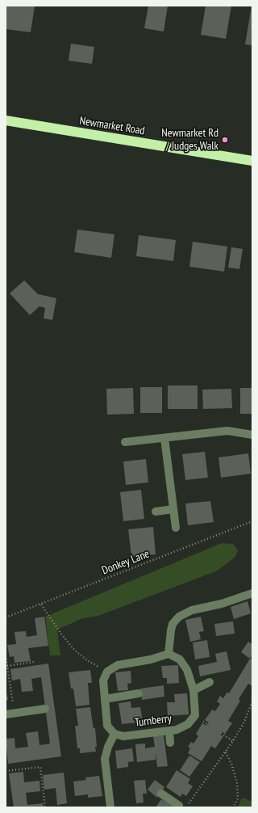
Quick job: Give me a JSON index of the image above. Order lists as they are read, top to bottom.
{
  "streets": {
    "highway": ["Newmarket Road"],
    "street": ["Turnberry"],
    "path": ["Donkey Lane"]
  },
  "places": ["Newmarket Rd / Judges Walk"]
}
